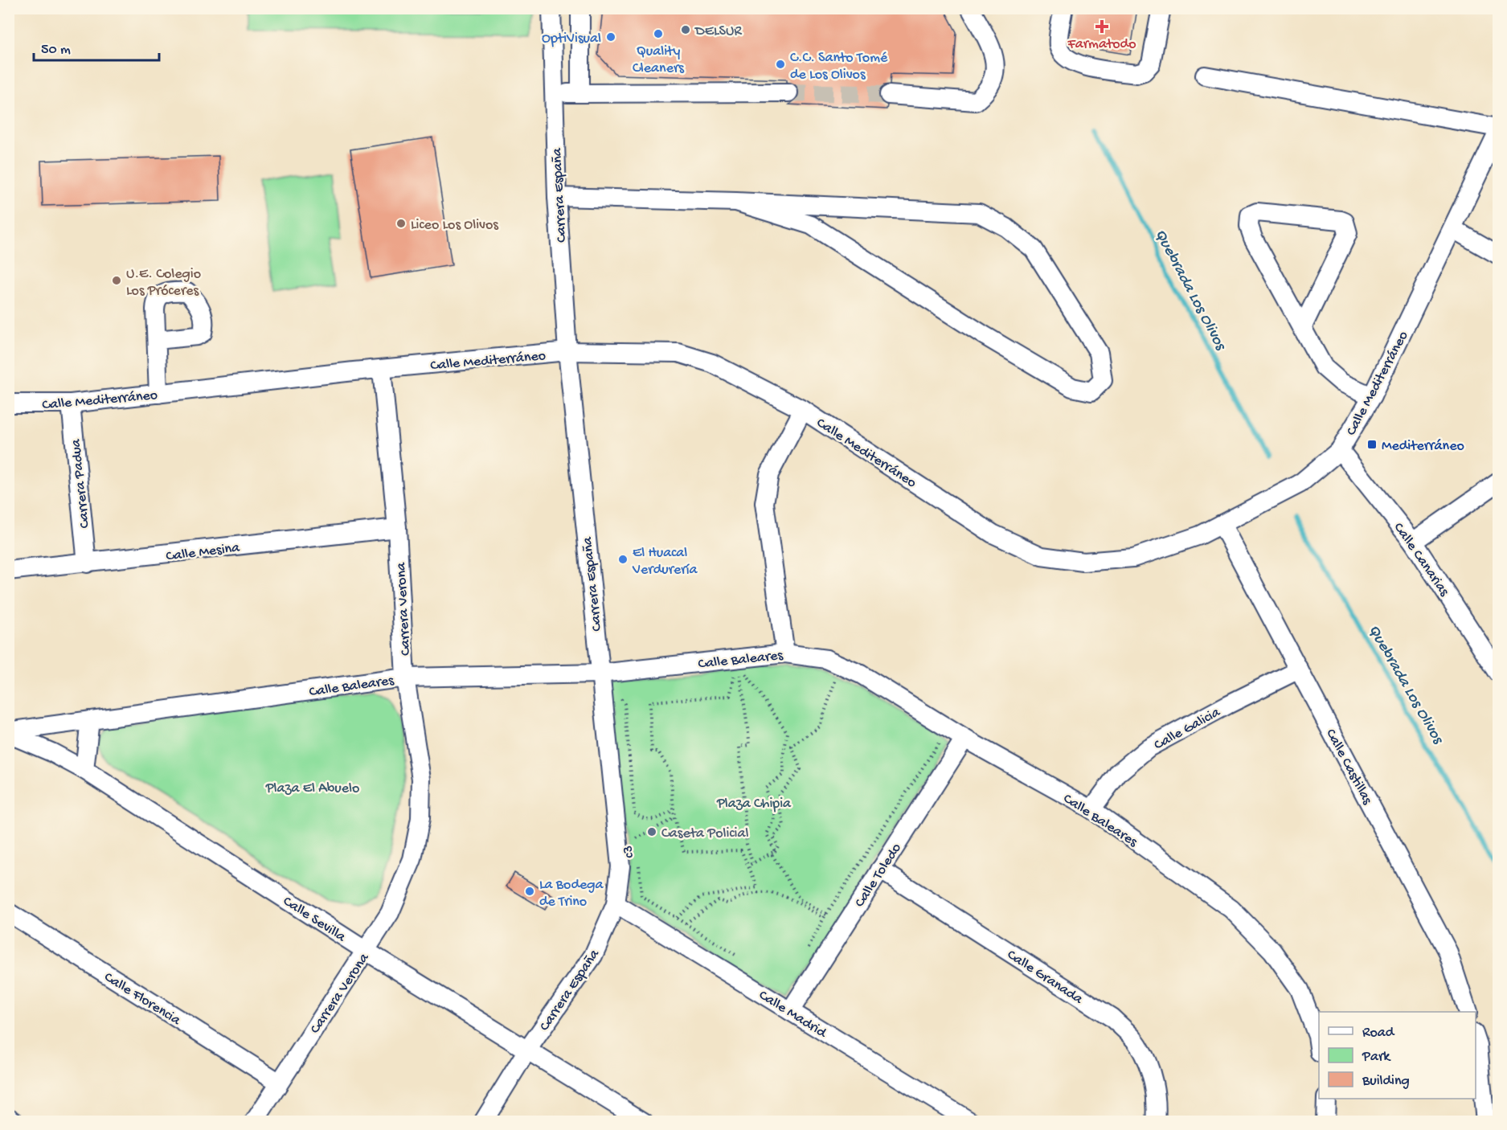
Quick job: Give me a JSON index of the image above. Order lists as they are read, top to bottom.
{
  "streets": {
    "street": [
      "Carrera España",
      "Calle Mediterráneo",
      "Carrera Padua",
      "Calle Mesina",
      "Calle Canarias",
      "Carrera Verona",
      "Calle Baleares",
      "Calle Galicia",
      "Calle Castillas",
      "Calle Toledo",
      "Calle Sevilla",
      "Calle Granada",
      "Calle Florencia",
      "Calle Madrid"
    ],
    "path": ["c3"]
  },
  "crossings": [
    ["Carrera España", "Calle Mediterráneo"],
    ["Carrera España", "Calle Baleares"],
    ["Carrera España", "Calle Sevilla"],
    ["Carrera España", "Calle Madrid"],
    ["Calle Mediterráneo", "Carrera Padua"],
    ["Calle Mediterráneo", "Calle Canarias"],
    ["Calle Mediterráneo", "Carrera Verona"],
    ["Calle Mediterráneo", "Calle Castillas"],
    ["Carrera Padua", "Calle Mesina"],
    ["Calle Mesina", "Carrera Verona"],
    ["Carrera Verona", "Calle Baleares"],
    ["Carrera Verona", "Calle Sevilla"],
    ["Carrera Verona", "Calle Florencia"],
    ["Calle Baleares", "Calle Galicia"],
    ["Calle Baleares", "Calle Toledo"],
    ["Calle Baleares", "Calle Sevilla"],
    ["Calle Galicia", "Calle Castillas"],
    ["Calle Toledo", "Calle Granada"],
    ["Calle Toledo", "Calle Madrid"]
  ],
  "water": ["Quebrada Los Olivos"],
  "parks": ["Plaza El Abuelo", "Plaza Chipia"],
  "places": {
    "health": ["Farmatodo"],
    "other": [
      "DELSUR",
      "Quality Cleaners",
      "OptiVisual",
      "C.C. Santo Tomé de Los Olivos",
      "Liceo Los Olivos",
      "U.E. Colegio Los Próceres",
      "El Huacal Verdurería",
      "Caseta Policial",
      "La Bodega de Trino"
    ],
    "transit": ["Mediterráneo"]
  },
  "legend": ["Road", "Park", "Building"],
  "scale_bar": "50 m"
}
